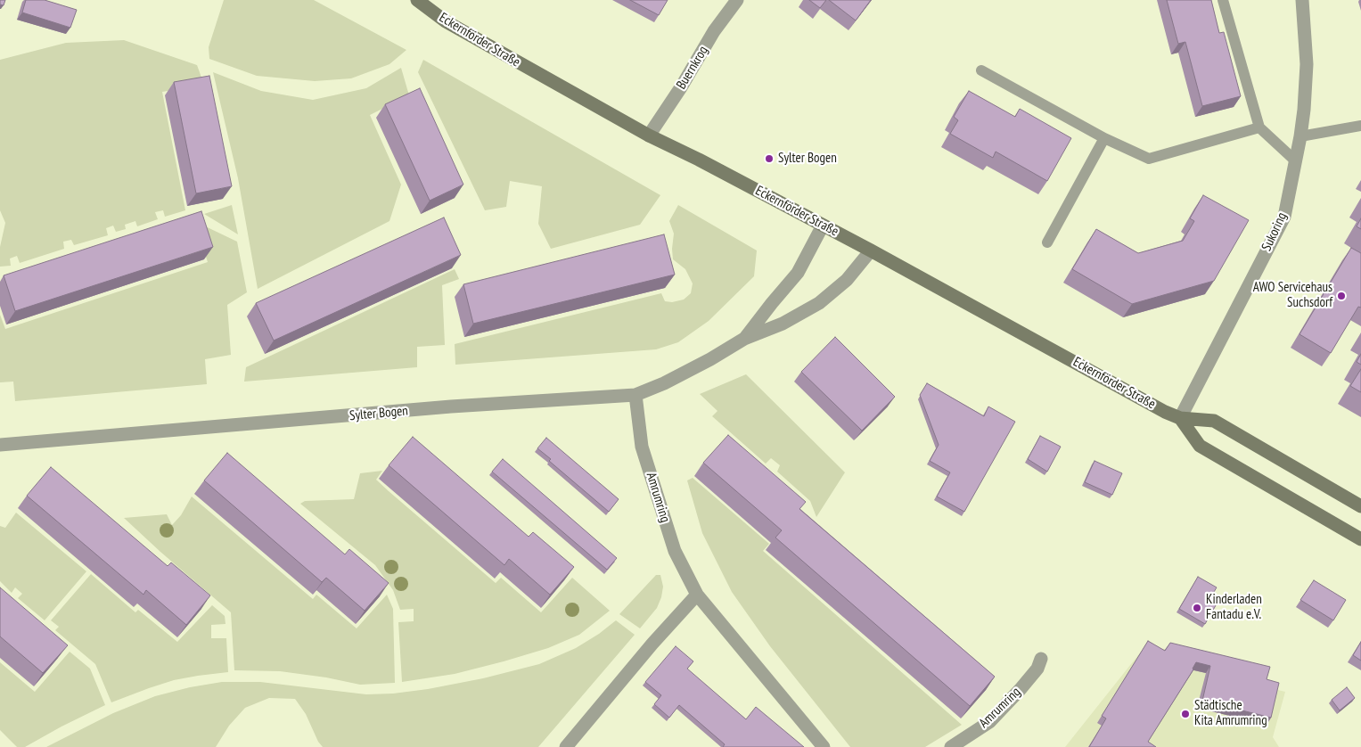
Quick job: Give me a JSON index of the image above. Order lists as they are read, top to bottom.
{
  "streets": {
    "street": [
      "Eckernförder Straße",
      "Buernkrog",
      "Sukoring",
      "Sylter Bogen",
      "Amrumring"
    ]
  },
  "crossings": [
    ["Eckernförder Straße", "Buernkrog"],
    ["Eckernförder Straße", "Sukoring"],
    ["Eckernförder Straße", "Sylter Bogen"],
    ["Sylter Bogen", "Amrumring"]
  ],
  "places": [
    "Sylter Bogen",
    "AWO Servicehaus Suchsdorf",
    "Kinderladen Fantadu e.V.",
    "Städtische Kita Amrumring"
  ]
}
